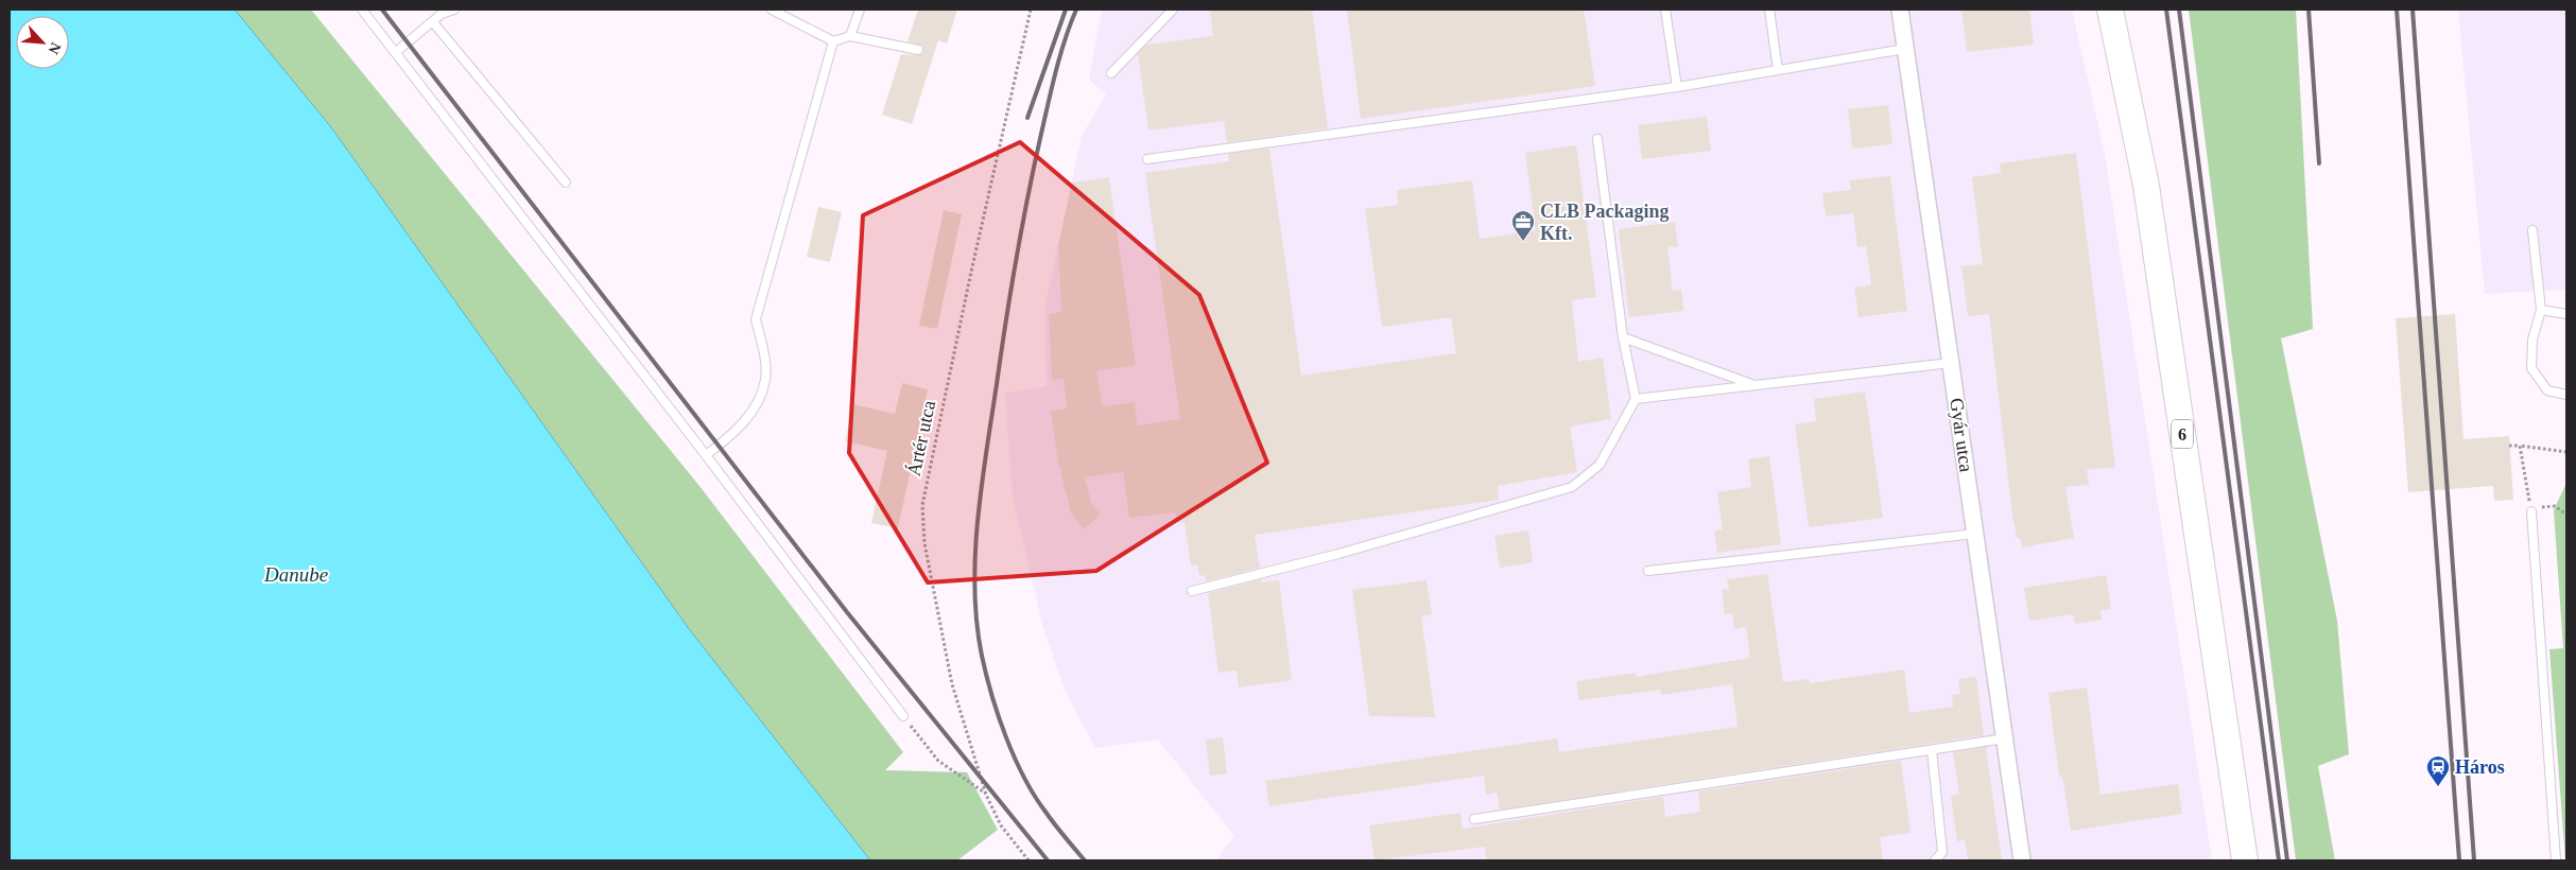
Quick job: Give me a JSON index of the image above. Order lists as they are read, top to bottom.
{
  "streets": {
    "main road": ["6"],
    "street": ["Gyár utca"],
    "path": ["Ártér utca"]
  },
  "water": ["Danube"],
  "places": {
    "office": ["CLB Packaging Kft."],
    "station": ["Háros"]
  },
  "north": "bottom right"
}
